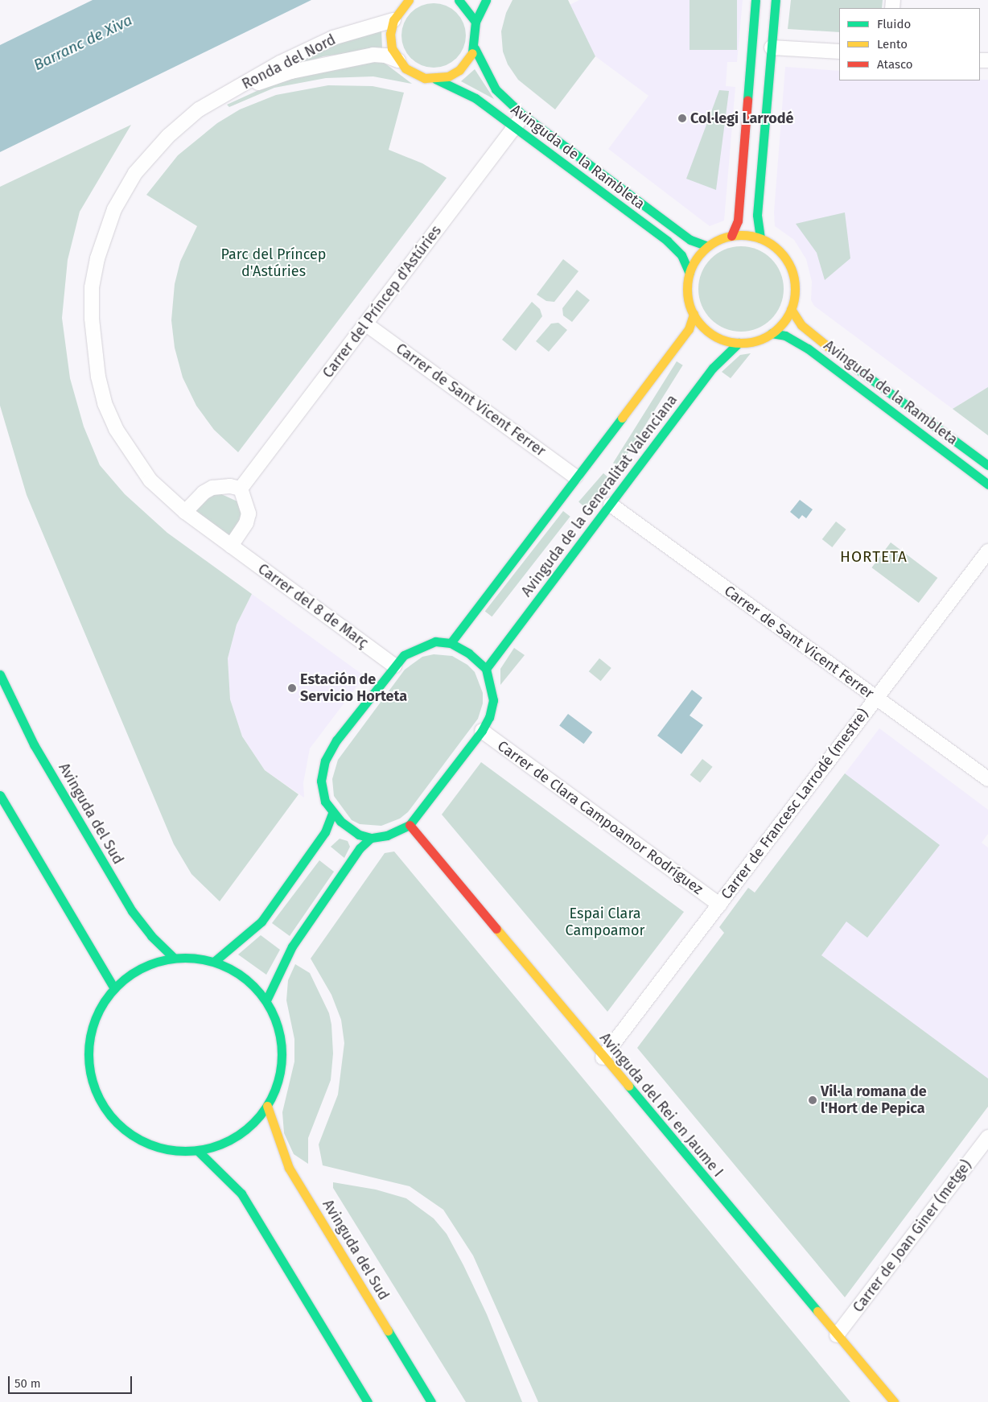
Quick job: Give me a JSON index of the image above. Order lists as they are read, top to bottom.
{
  "streets": {
    "street": [
      "Ronda del Nord",
      "Avinguda de la Rambleta",
      "Carrer del Príncep d'Astúries",
      "Carrer de Sant Vicent Ferrer",
      "Avinguda de la Generalitat Valenciana",
      "Carrer del 8 de Març",
      "Carrer de Francesc Larrodé (mestre)",
      "Avinguda del Sud",
      "Carrer de Clara Campoamor Rodríguez",
      "Avinguda del Rei en Jaume I",
      "Carrer de Joan Giner (metge)"
    ]
  },
  "crossings": [
    ["Ronda del Nord", "Avinguda de la Rambleta"],
    ["Ronda del Nord", "Carrer del 8 de Març"],
    ["Avinguda de la Rambleta", "Carrer del Príncep d'Astúries"],
    ["Avinguda de la Rambleta", "Avinguda de la Generalitat Valenciana"],
    ["Carrer del Príncep d'Astúries", "Carrer de Sant Vicent Ferrer"],
    ["Carrer de Sant Vicent Ferrer", "Avinguda de la Generalitat Valenciana"],
    ["Carrer de Sant Vicent Ferrer", "Carrer de Francesc Larrodé (mestre)"],
    ["Carrer de Francesc Larrodé (mestre)", "Carrer de Clara Campoamor Rodríguez"],
    ["Carrer de Francesc Larrodé (mestre)", "Avinguda del Rei en Jaume I"],
    ["Avinguda del Rei en Jaume I", "Carrer de Joan Giner (metge)"]
  ],
  "districts": ["HORTETA"],
  "water": ["Barranc de Xiva"],
  "parks": ["Parc del Príncep d'Astúries", "Espai Clara Campoamor"],
  "places": ["Col·legi Larrodé", "Estación de Servicio Horteta", "Vil·la romana de l'Hort de Pepica"],
  "legend": ["Fluido", "Lento", "Atasco"],
  "scale_bar": "50 m"
}
